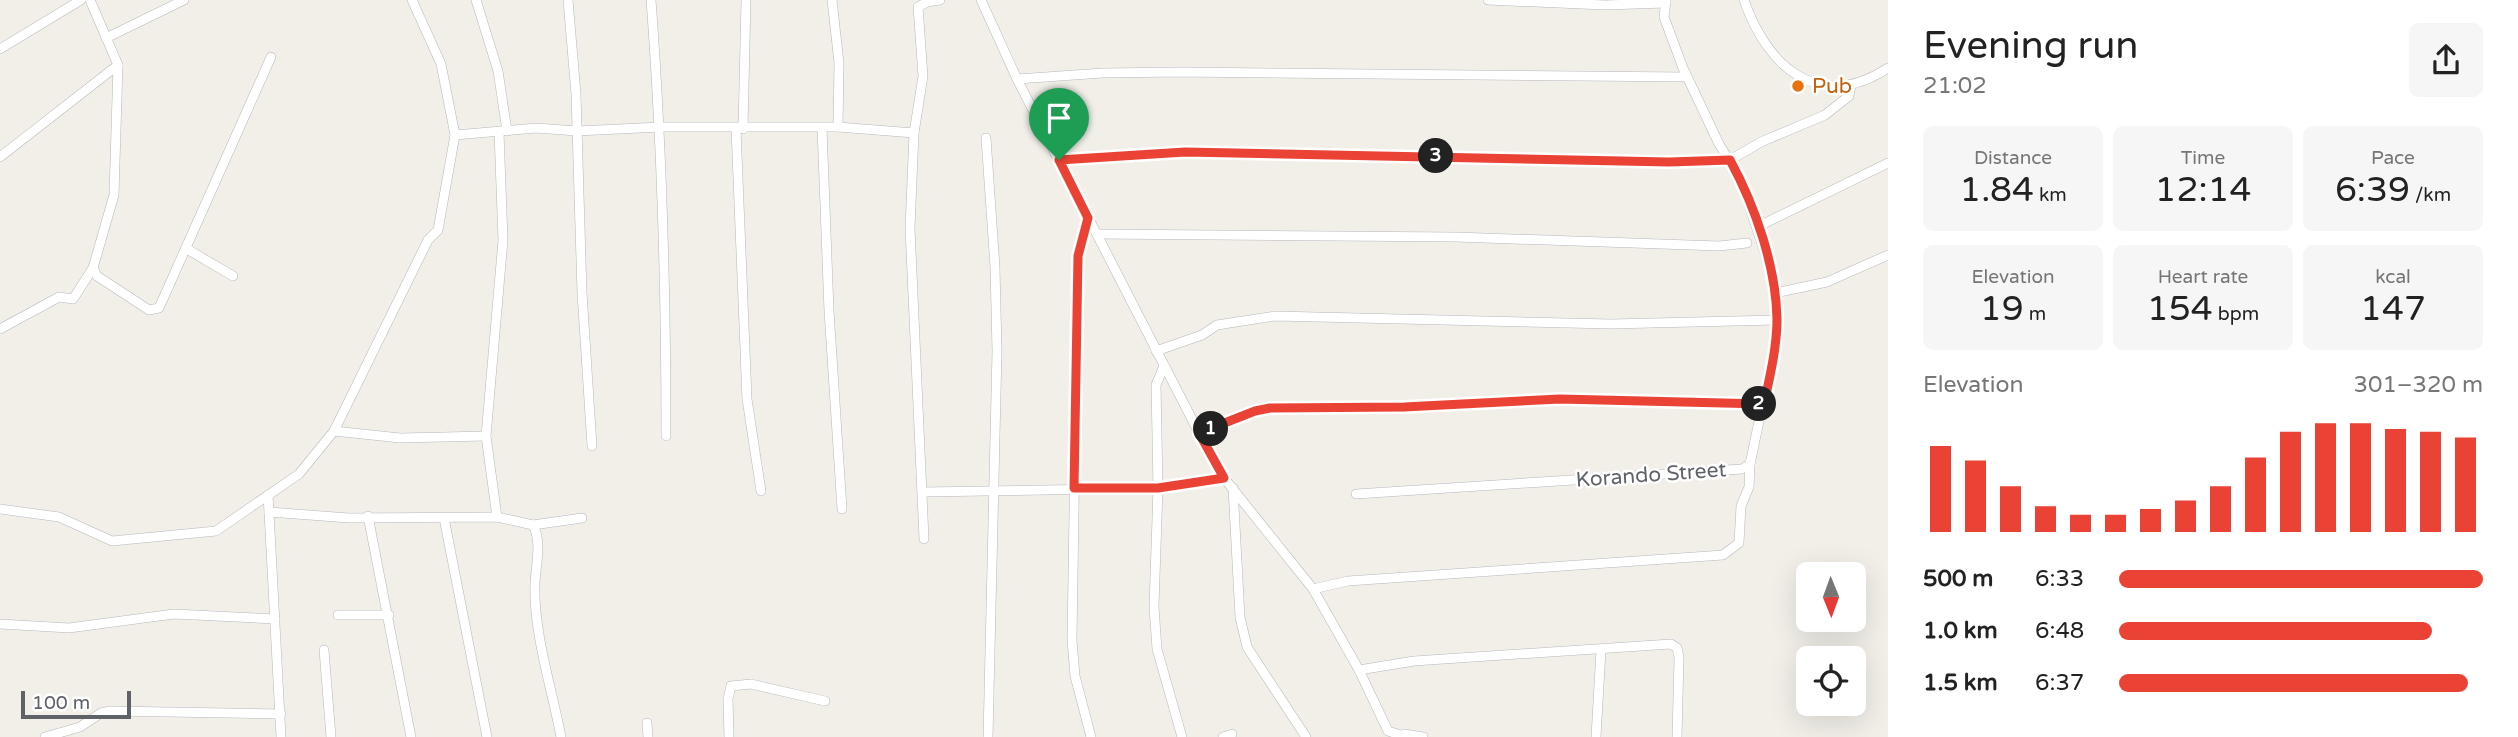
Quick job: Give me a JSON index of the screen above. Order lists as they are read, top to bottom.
{
  "streets": {
    "street": ["Korando Street"]
  },
  "places": ["Pub"],
  "scale_bar": "100 m",
  "north": "bottom",
  "page": {
    "heading": ["Evening run", "21:02"],
    "stats": [
      ["Distance", "1.84 km"],
      ["Time", "12:14"],
      ["Pace", "6:39 /km"],
      ["Elevation", "19 m"],
      ["Heart rate", "154 bpm"],
      ["kcal", "147"]
    ],
    "pins": ["3", "2", "1"],
    "chart": ["Elevation", "301–320 m"],
    "list": [
      {
        "name": "500 m",
        "note": "6:33"
      },
      {
        "name": "1.0 km",
        "note": "6:48"
      },
      {
        "name": "1.5 km",
        "note": "6:37"
      }
    ],
    "scale": "100 m"
  }
}
